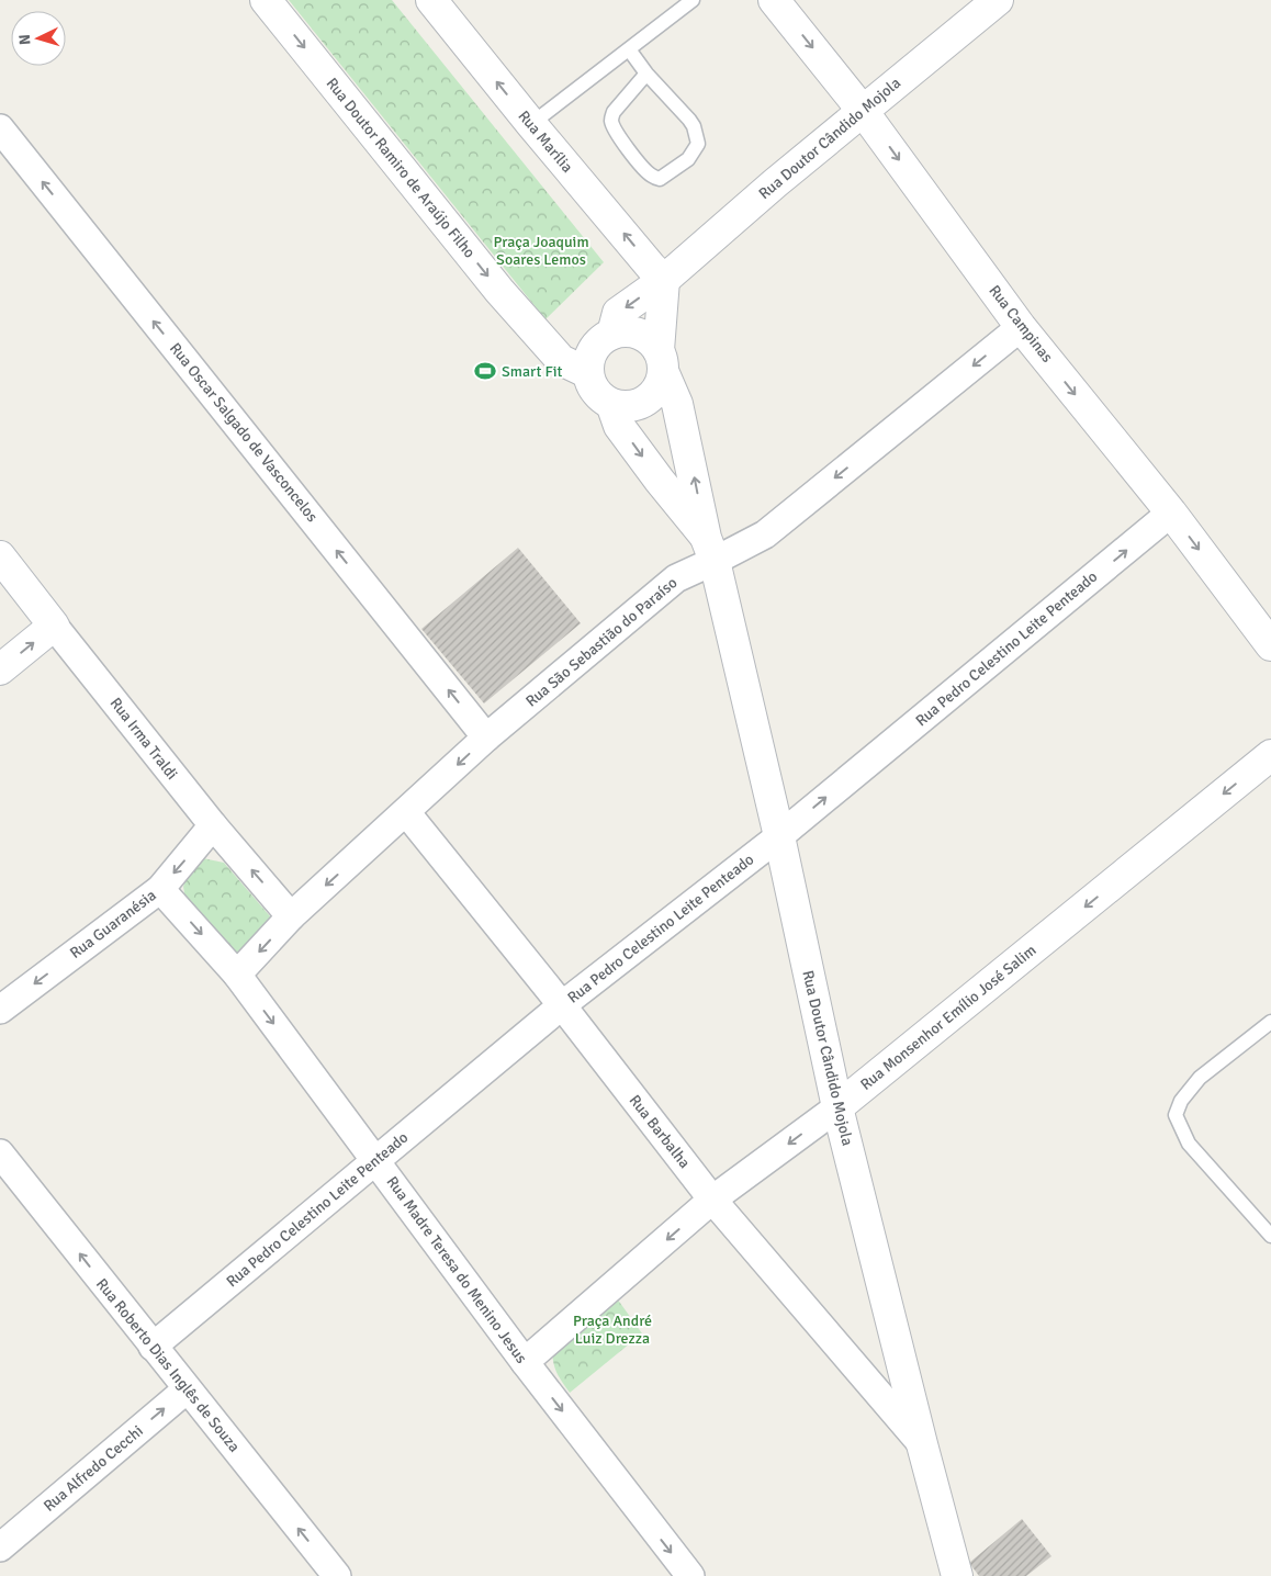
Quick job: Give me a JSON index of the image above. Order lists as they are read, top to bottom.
{
  "streets": {
    "street": [
      "Rua Doutor Cândido Mojola",
      "Rua Marília",
      "Rua Doutor Ramiro de Araújo Filho",
      "Rua Campinas",
      "Rua Oscar Salgado de Vasconcelos",
      "Rua São Sebastião do Paraíso",
      "Rua Pedro Celestino Leite Penteado",
      "Rua Irma Traldi",
      "Rua Guaranésia",
      "Rua Monsenhor Emílio José Salim",
      "Rua Barbalha",
      "Rua Madre Teresa do Menino Jesus",
      "Rua Roberto Dias Inglês de Souza",
      "Rua Alfredo Cecchi"
    ]
  },
  "crossings": [
    ["Rua Doutor Cândido Mojola", "Rua Marília"],
    ["Rua Doutor Cândido Mojola", "Rua Doutor Ramiro de Araújo Filho"],
    ["Rua Doutor Cândido Mojola", "Rua Campinas"],
    ["Rua Doutor Cândido Mojola", "Rua São Sebastião do Paraíso"],
    ["Rua Doutor Cândido Mojola", "Rua Pedro Celestino Leite Penteado"],
    ["Rua Doutor Cândido Mojola", "Rua Monsenhor Emílio José Salim"],
    ["Rua Doutor Cândido Mojola", "Rua Barbalha"],
    ["Rua Campinas", "Rua São Sebastião do Paraíso"],
    ["Rua Campinas", "Rua Pedro Celestino Leite Penteado"],
    ["Rua Oscar Salgado de Vasconcelos", "Rua São Sebastião do Paraíso"],
    ["Rua São Sebastião do Paraíso", "Rua Irma Traldi"],
    ["Rua São Sebastião do Paraíso", "Rua Barbalha"],
    ["Rua São Sebastião do Paraíso", "Rua Madre Teresa do Menino Jesus"],
    ["Rua Pedro Celestino Leite Penteado", "Rua Barbalha"],
    ["Rua Pedro Celestino Leite Penteado", "Rua Madre Teresa do Menino Jesus"],
    ["Rua Pedro Celestino Leite Penteado", "Rua Roberto Dias Inglês de Souza"],
    ["Rua Irma Traldi", "Rua Guaranésia"],
    ["Rua Guaranésia", "Rua Madre Teresa do Menino Jesus"],
    ["Rua Monsenhor Emílio José Salim", "Rua Barbalha"],
    ["Rua Monsenhor Emílio José Salim", "Rua Madre Teresa do Menino Jesus"],
    ["Rua Roberto Dias Inglês de Souza", "Rua Alfredo Cecchi"]
  ],
  "one_way": [
    "Rua Marília",
    "Rua Doutor Ramiro de Araújo Filho",
    "Rua Campinas",
    "Rua Oscar Salgado de Vasconcelos",
    "Rua São Sebastião do Paraíso",
    "Rua Pedro Celestino Leite Penteado",
    "Rua Guaranésia",
    "Rua Monsenhor Emílio José Salim",
    "Rua Madre Teresa do Menino Jesus",
    "Rua Roberto Dias Inglês de Souza",
    "Rua Alfredo Cecchi"
  ],
  "parks": ["Praça Joaquim Soares Lemos", "Praça André Luiz Drezza"],
  "places": {
    "sports": ["Smart Fit"]
  },
  "north": "left"
}
